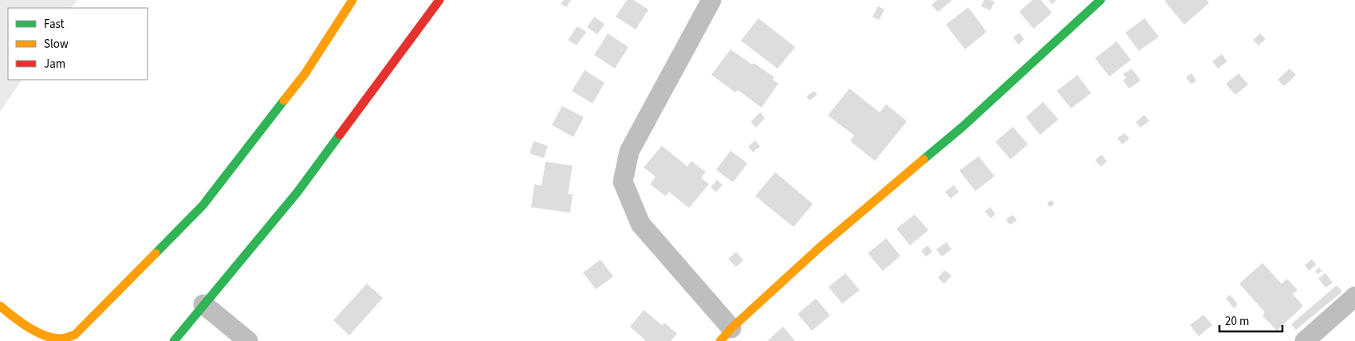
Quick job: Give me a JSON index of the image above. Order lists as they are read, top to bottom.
{
  "legend": ["Fast", "Slow", "Jam"],
  "scale_bar": "20 m"
}
